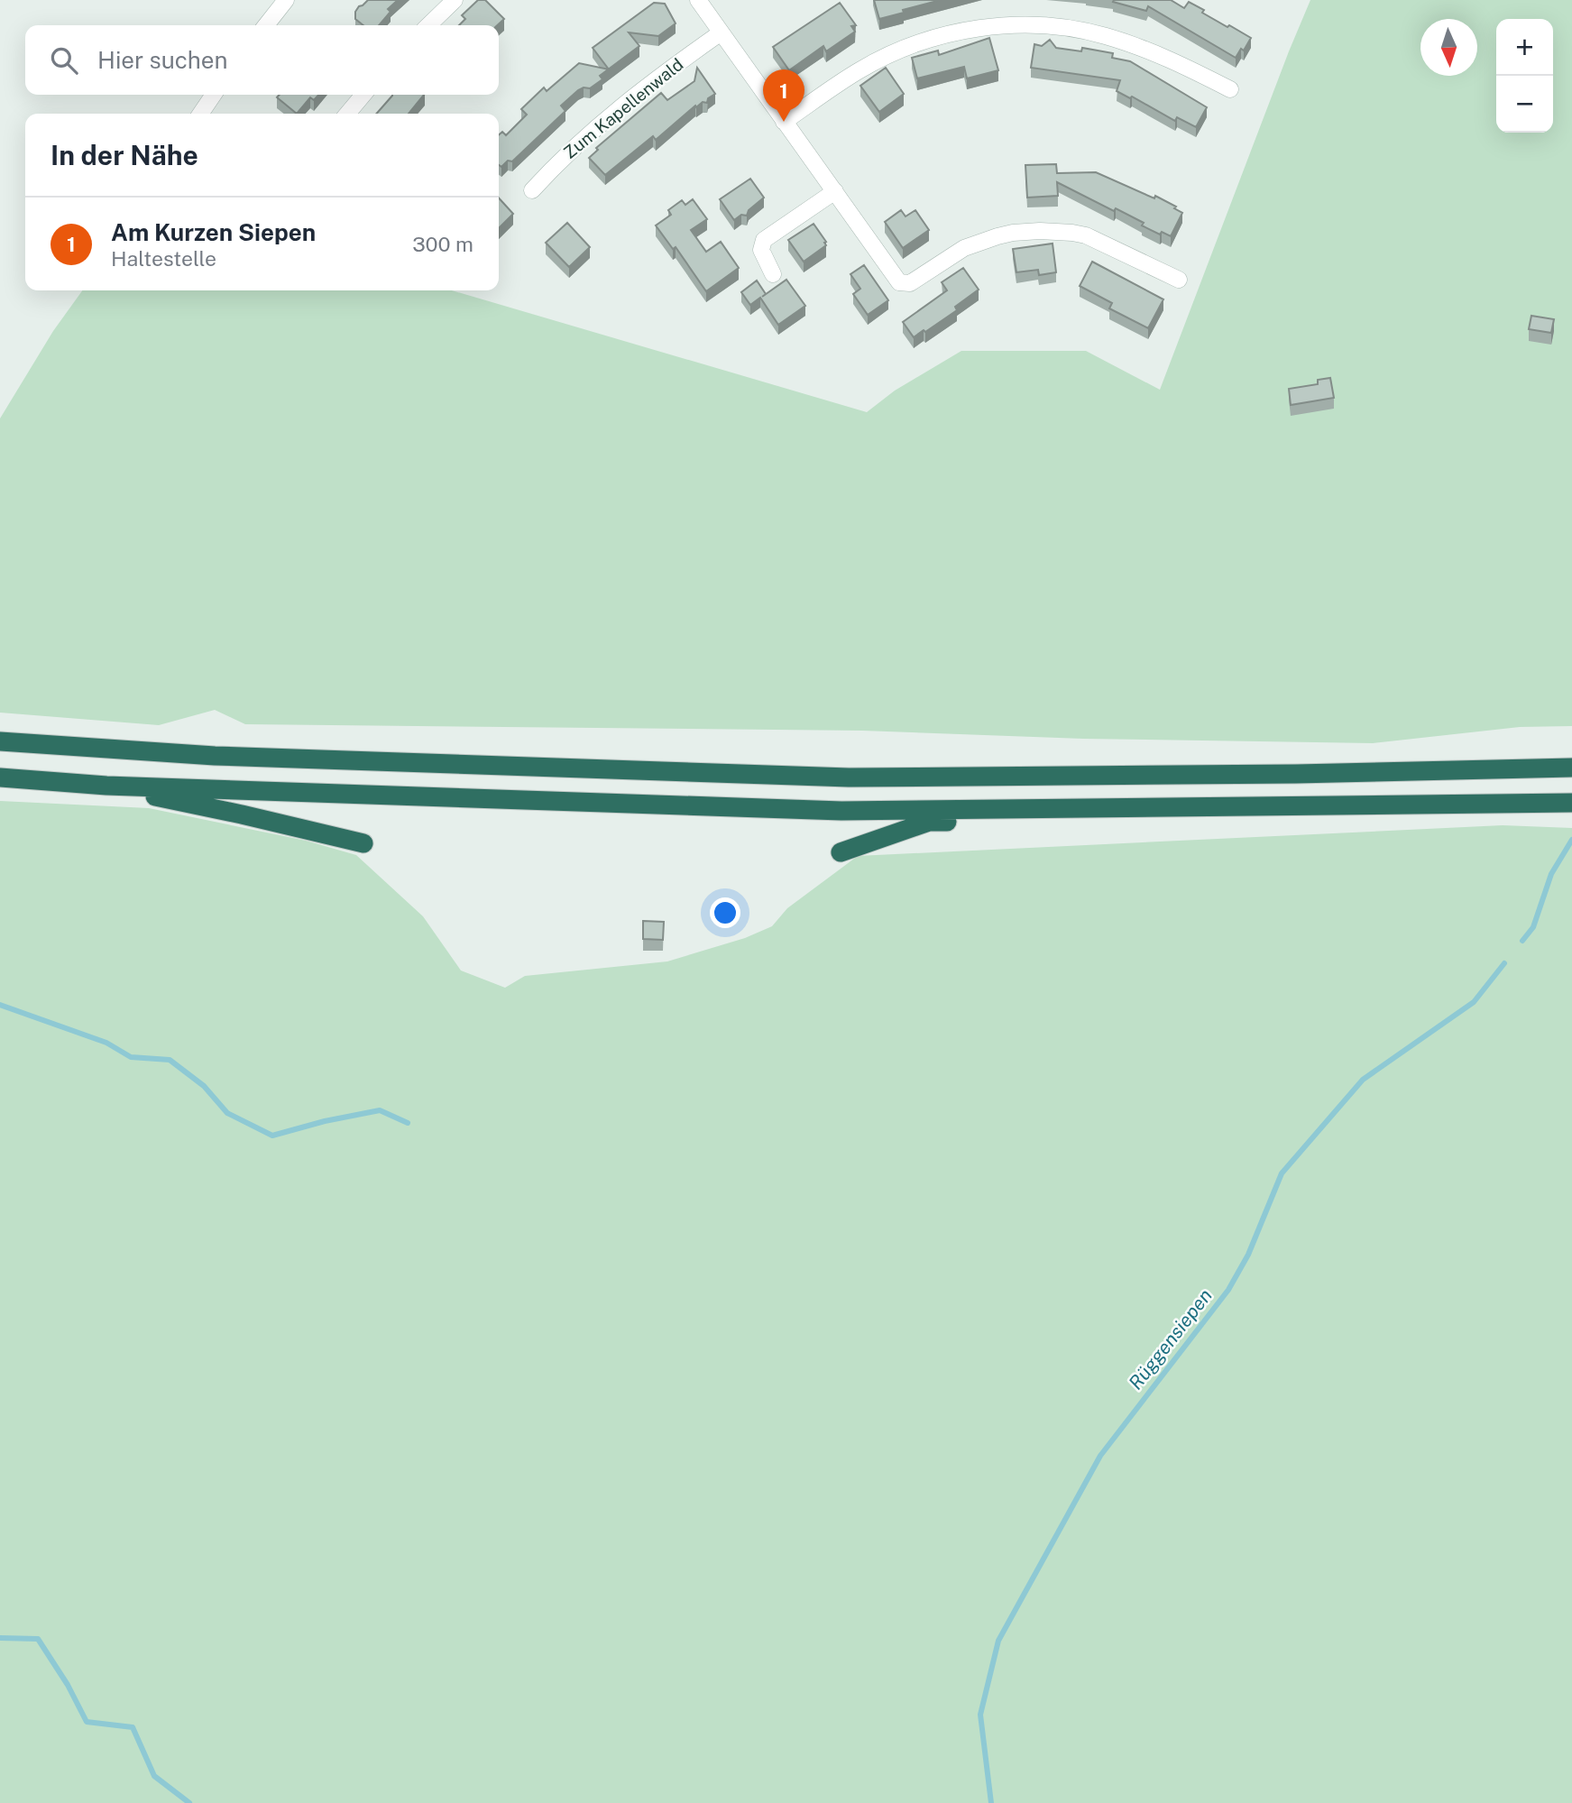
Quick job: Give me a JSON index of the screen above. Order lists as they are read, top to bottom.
{
  "streets": {
    "street": ["Zum Kapellenwald"]
  },
  "water": ["Rüggensiepen"],
  "north": "bottom",
  "page": {
    "map_buttons": ["+", "−"],
    "search": "Hier suchen",
    "pins": "1",
    "heading": "In der Nähe",
    "list": [
      {
        "mark": "1",
        "name": "Am Kurzen Siepen",
        "note": "Haltestelle",
        "value": "300 m"
      }
    ]
  }
}
